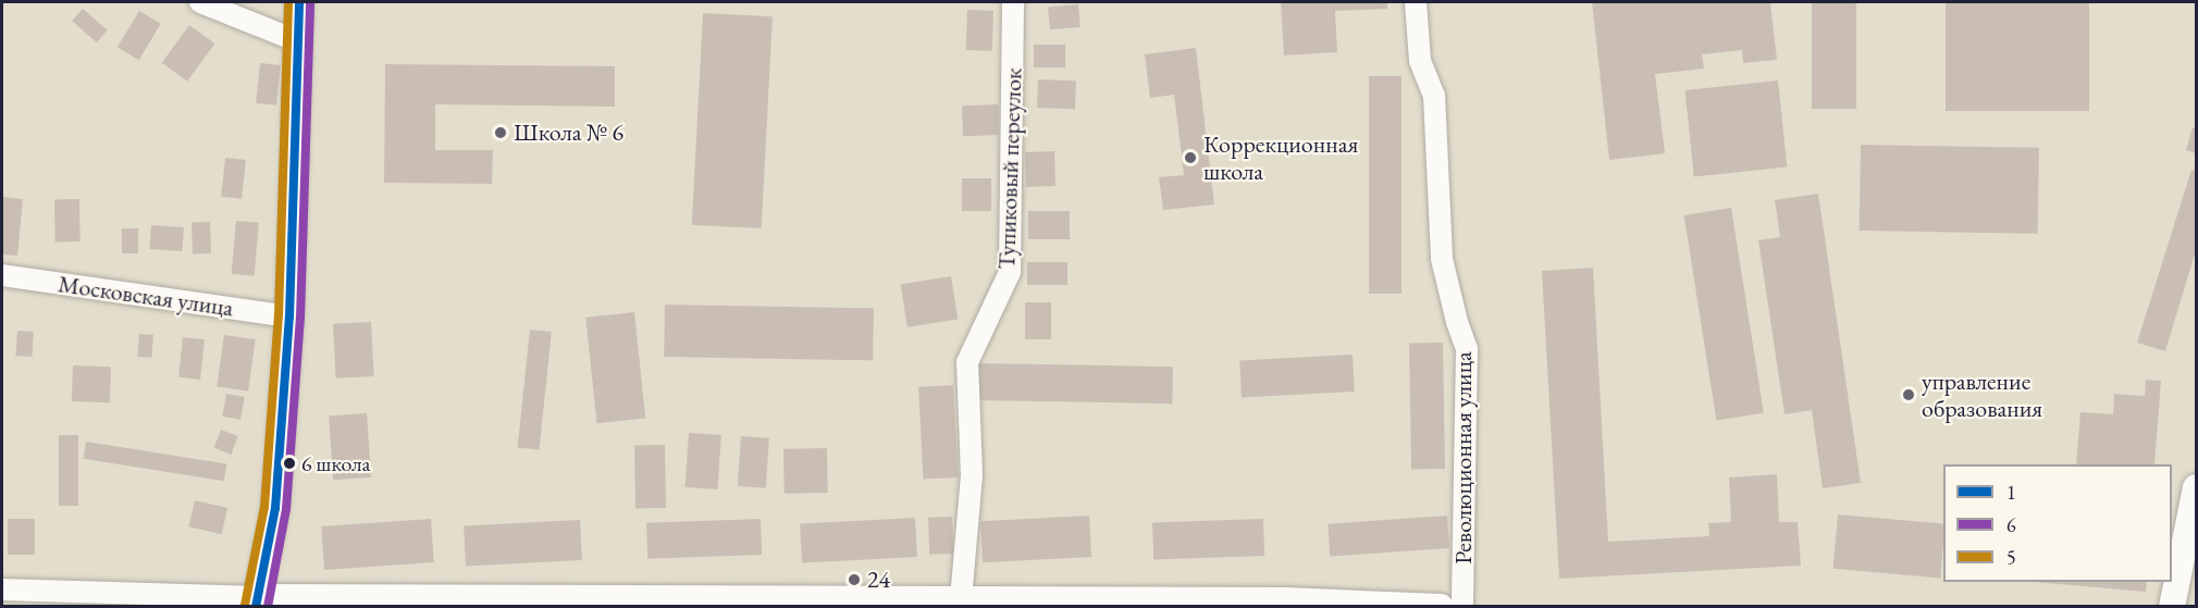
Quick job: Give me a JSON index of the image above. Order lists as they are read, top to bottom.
{
  "streets": {
    "street": ["Тупиковый переулок", "Московская улица", "Революционная улица"]
  },
  "places": [
    "Школа № 6",
    "Коррекционная школа",
    "управление образования",
    "6 школа",
    "24"
  ],
  "lines": ["transit line 1", "transit line 6", "transit line 5"],
  "legend": ["1", "6", "5"]
}
